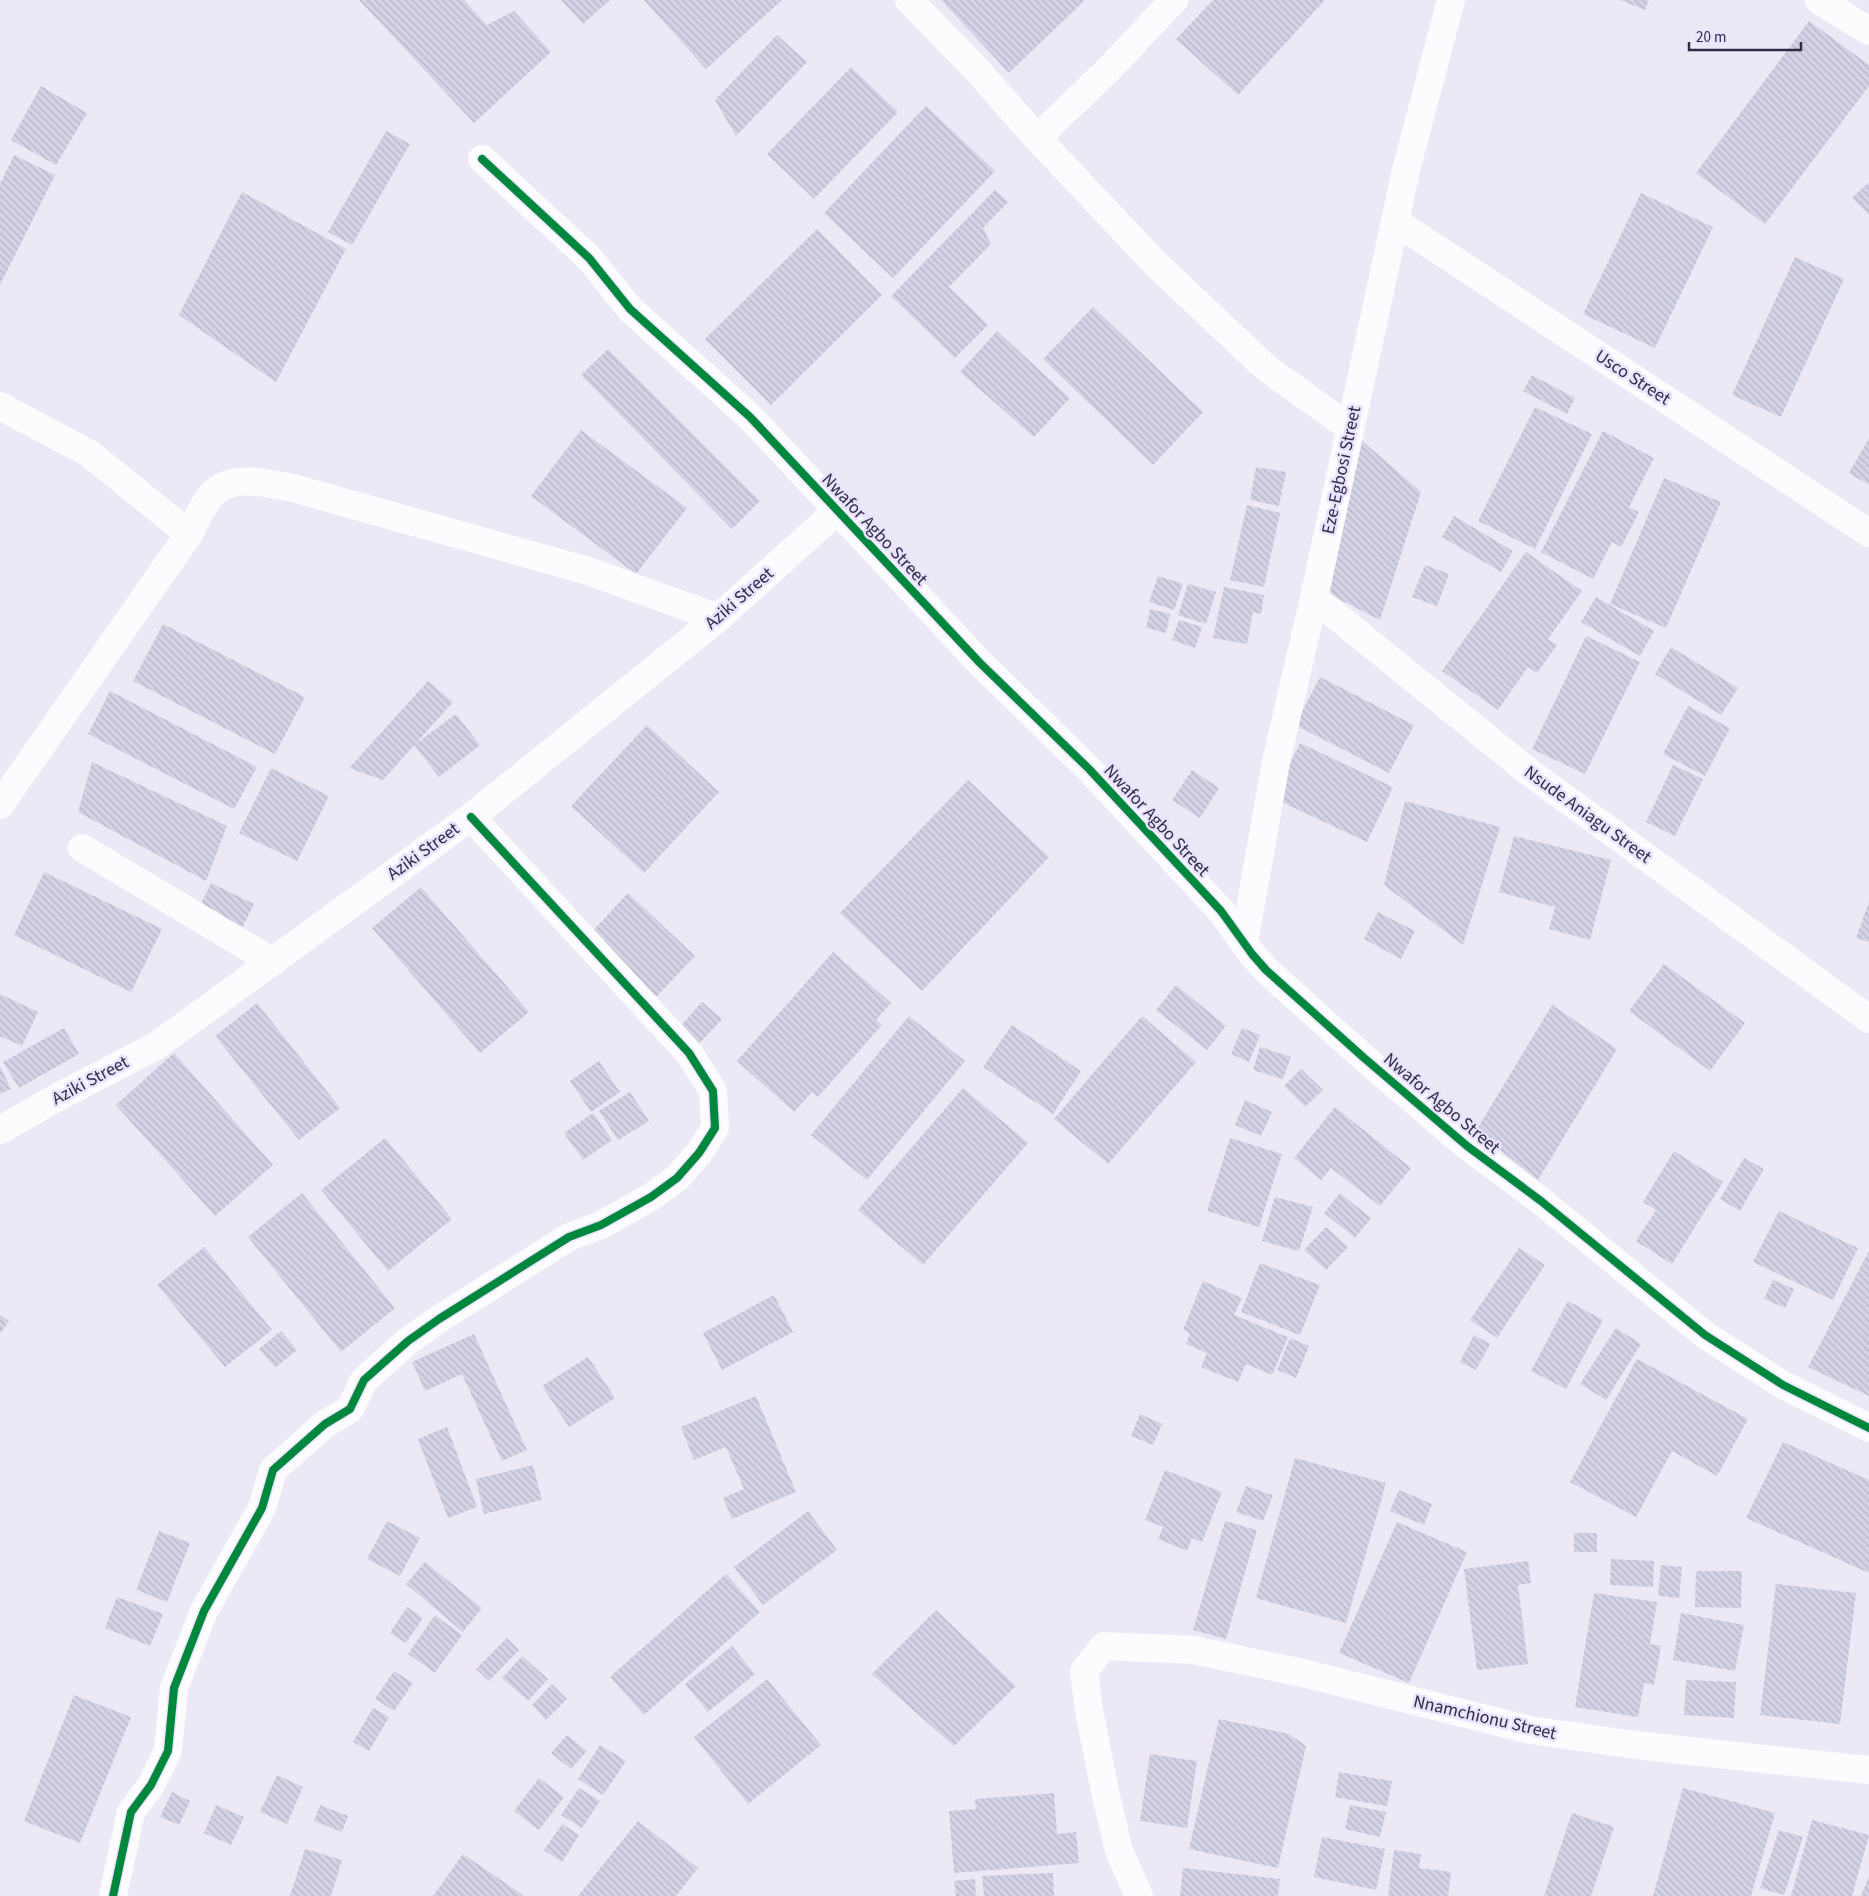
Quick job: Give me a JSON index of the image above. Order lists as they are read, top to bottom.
{
  "streets": {
    "street": [
      "Usco Street",
      "Eze-Egbosi Street",
      "Nwafor Agbo Street",
      "Aziki Street",
      "Nsude Aniagu Street",
      "Nnamchionu Street"
    ]
  },
  "crossings": [
    ["Usco Street", "Eze-Egbosi Street"],
    ["Eze-Egbosi Street", "Nwafor Agbo Street"],
    ["Eze-Egbosi Street", "Nsude Aniagu Street"],
    ["Nwafor Agbo Street", "Aziki Street"]
  ],
  "scale_bar": "20 m"
}
